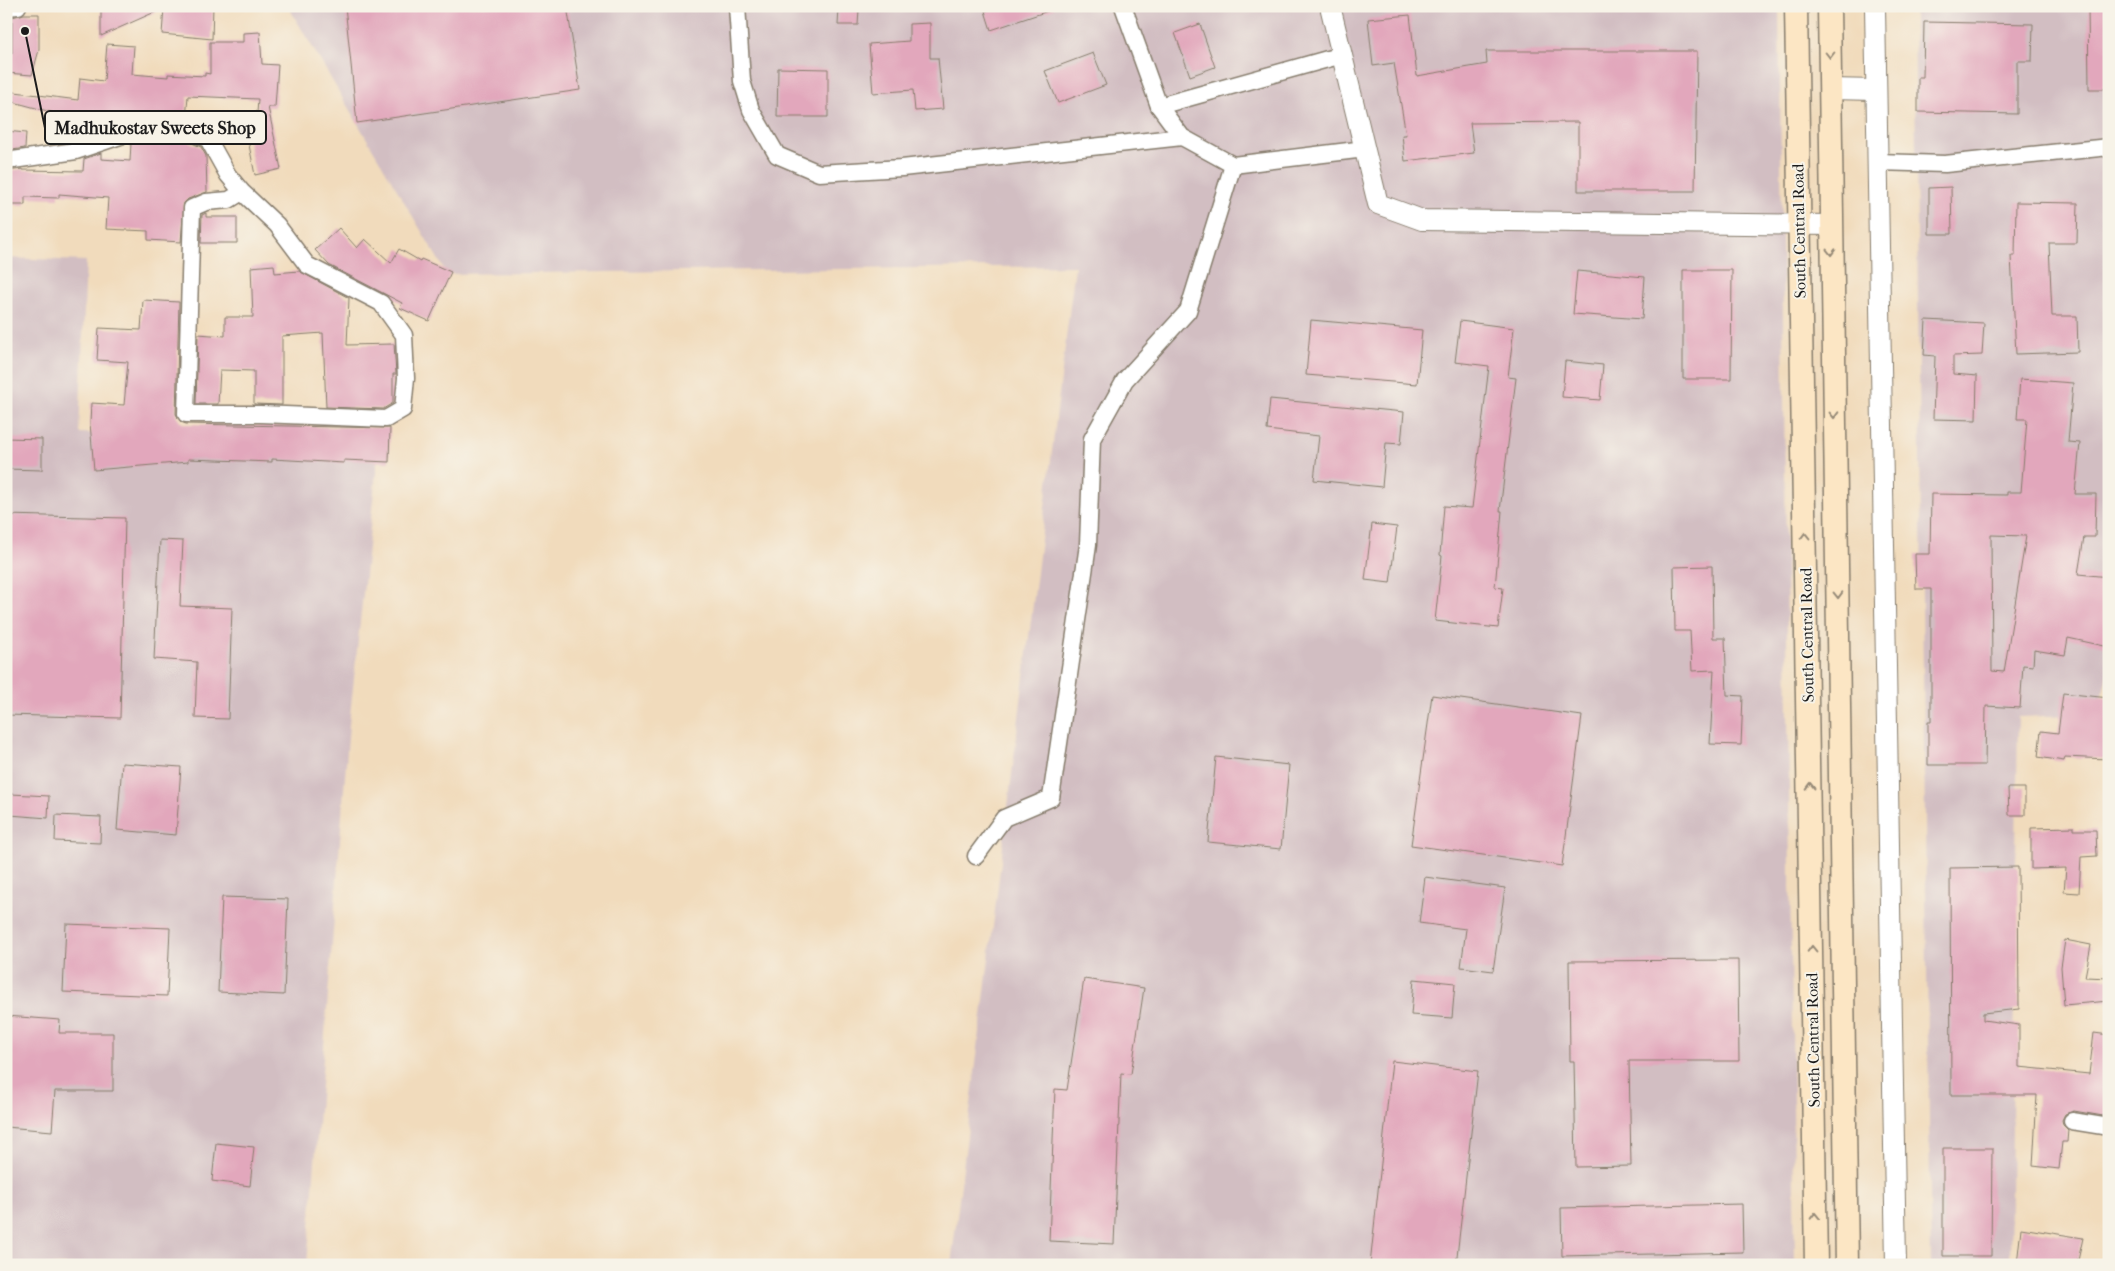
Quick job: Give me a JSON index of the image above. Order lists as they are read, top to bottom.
{
  "streets": {
    "main road": ["South Central Road"]
  },
  "places": ["Madhukostav Sweets Shop"]
}
